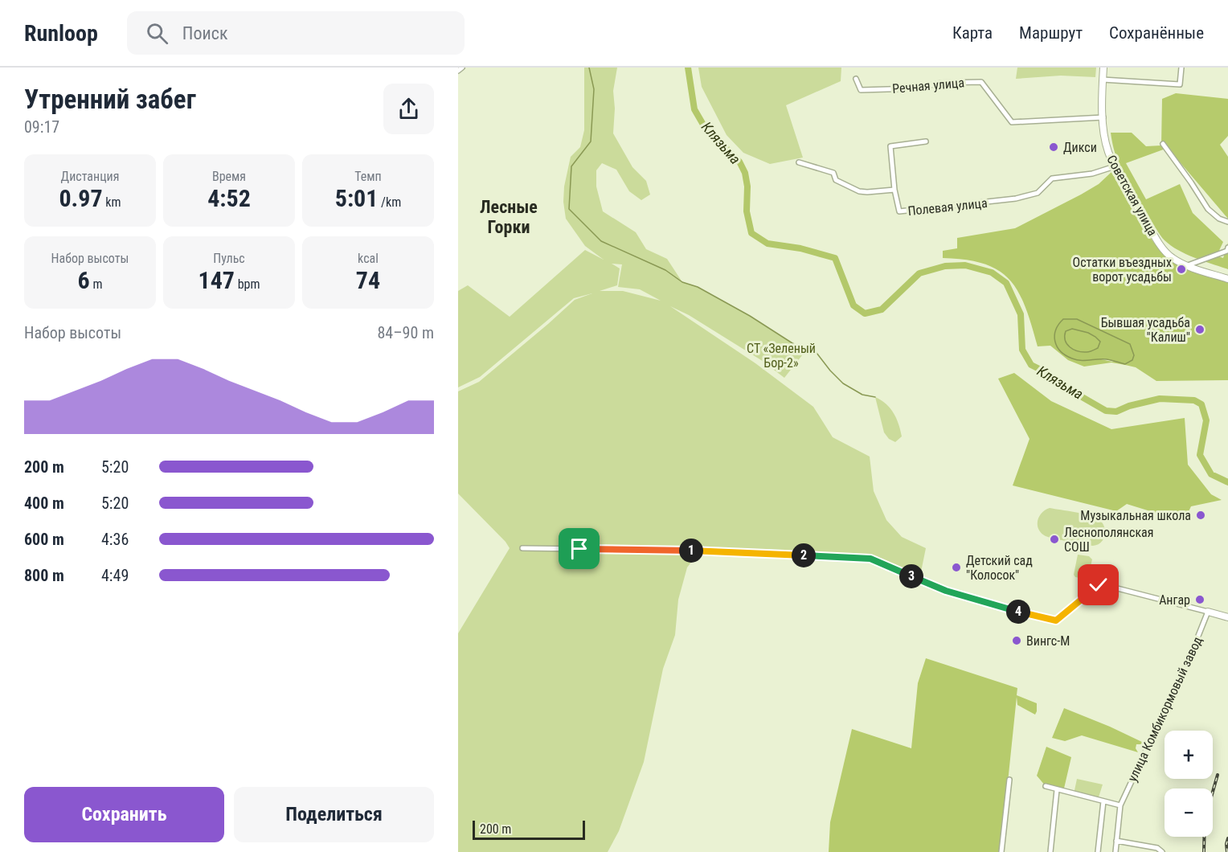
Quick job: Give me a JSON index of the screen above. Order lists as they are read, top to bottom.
{
  "streets": {
    "main road": ["Советская улица"],
    "street": ["Речная улица", "Полевая улица", "улица Комбикормовый завод"]
  },
  "crossings": [
    ["Речная улица", "Советская улица"],
    ["Советская улица", "Полевая улица"]
  ],
  "districts": ["Лесные Горки"],
  "water": ["Клязьма"],
  "parks": ["СТ «Зеленый Бор-2»"],
  "places": [
    "Дикси",
    "Остатки въездных ворот усадьбы",
    "Бывшая усадьба \"Калиш\"",
    "Музыкальная школа",
    "Леснополянская СОШ",
    "Детский сад \"Колосок\"",
    "Ангар",
    "Вингс-М"
  ],
  "scale_bar": "200 m",
  "page": {
    "header": "Runloop",
    "search": "Поиск",
    "nav": ["Карта", "Маршрут", "Сохранённые"],
    "heading": ["Утренний забег", "09:17"],
    "stats": [
      ["Дистанция", "0.97 km"],
      ["Время", "4:52"],
      ["Темп", "5:01 /km"],
      ["Набор высоты", "6 m"],
      ["Пульс", "147 bpm"],
      ["kcal", "74"]
    ],
    "chart": ["Набор высоты", "84–90 m"],
    "list": [
      {
        "name": "200 m",
        "note": "5:20"
      },
      {
        "name": "400 m",
        "note": "5:20"
      },
      {
        "name": "600 m",
        "note": "4:36"
      },
      {
        "name": "800 m",
        "note": "4:49"
      }
    ],
    "pins": [
      "1",
      "2",
      "3",
      "4"
    ],
    "map_buttons": ["+", "−"],
    "buttons": ["Сохранить", "Поделиться"],
    "scale": "200 m"
  }
}
